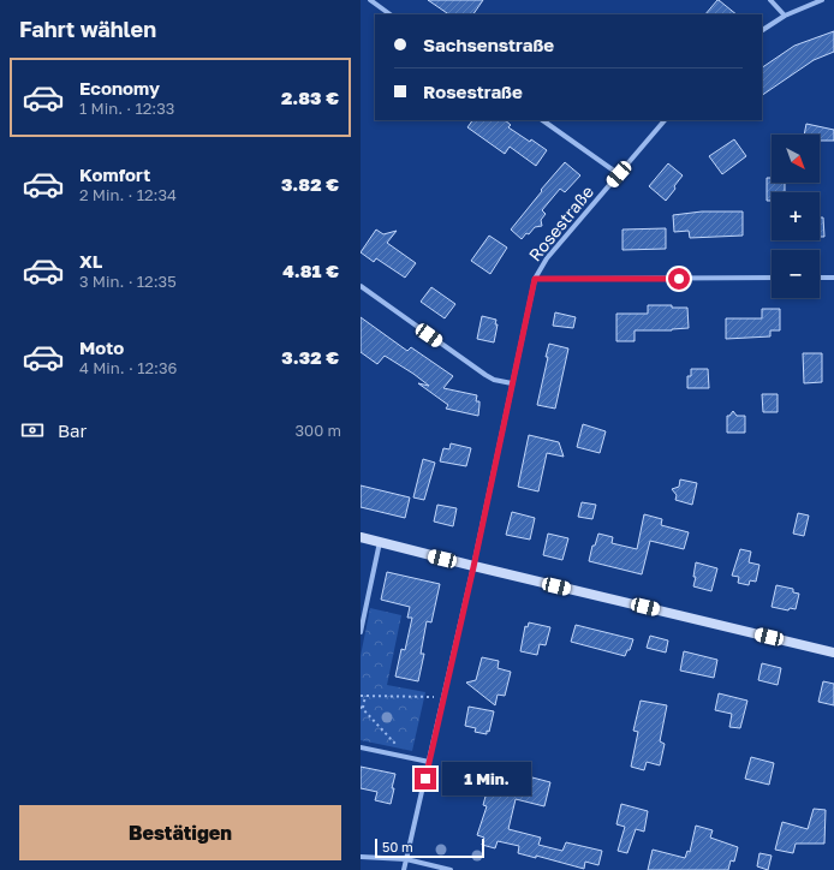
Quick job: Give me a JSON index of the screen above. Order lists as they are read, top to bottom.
{
  "streets": {
    "street": ["Rosestraße"]
  },
  "scale_bar": "50 m",
  "north": "bottom right",
  "page": {
    "heading": "Fahrt wählen",
    "banner": ["Sachsenstraße", "Rosestraße"],
    "list": [
      {
        "name": "Economy",
        "note": "1 Min. · 12:33",
        "value": "2.83 €"
      },
      {
        "name": "Komfort",
        "note": "2 Min. · 12:34",
        "value": "3.82 €"
      },
      {
        "name": "XL",
        "note": "3 Min. · 12:35",
        "value": "4.81 €"
      },
      {
        "name": "Moto",
        "note": "4 Min. · 12:36",
        "value": "3.32 €"
      }
    ],
    "map_buttons": ["+", "−"],
    "pay": ["Bar", "300 m"],
    "bubble": "1 Min.",
    "buttons": "Bestätigen",
    "scale": "50 m"
  }
}
